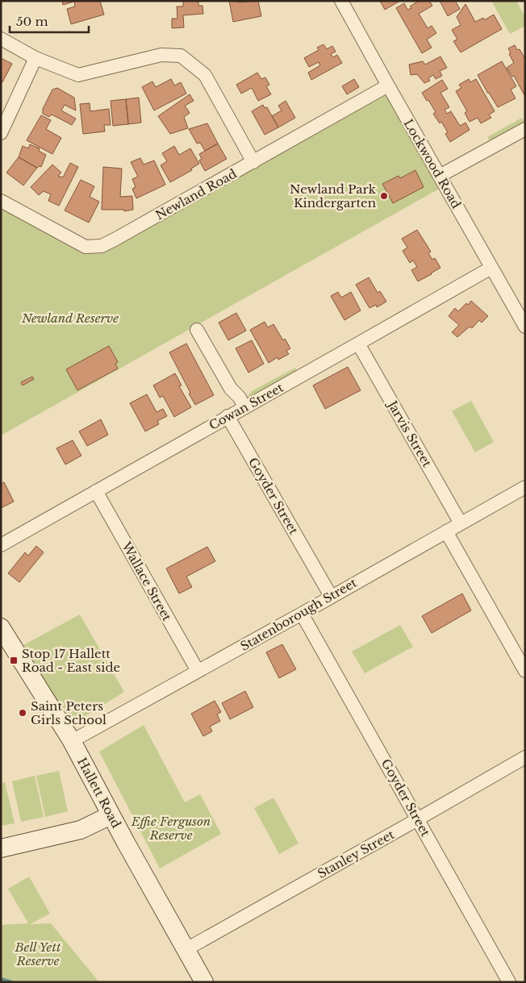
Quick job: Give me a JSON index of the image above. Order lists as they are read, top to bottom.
{
  "streets": {
    "main road": ["Hallett Road"],
    "street": [
      "Lockwood Road",
      "Newland Road",
      "Cowan Street",
      "Jarvis Street",
      "Goyder Street",
      "Wallace Street",
      "Statenborough Street",
      "Stanley Street"
    ]
  },
  "crossings": [
    ["Lockwood Road", "Newland Road"],
    ["Lockwood Road", "Cowan Street"],
    ["Cowan Street", "Jarvis Street"],
    ["Cowan Street", "Goyder Street"],
    ["Cowan Street", "Wallace Street"],
    ["Jarvis Street", "Statenborough Street"],
    ["Goyder Street", "Statenborough Street"],
    ["Goyder Street", "Stanley Street"],
    ["Wallace Street", "Statenborough Street"],
    ["Statenborough Street", "Hallett Road"],
    ["Hallett Road", "Stanley Street"]
  ],
  "parks": ["Newland Reserve", "Effie Ferguson Reserve", "Bell Yett Reserve"],
  "places": {
    "other": ["Newland Park Kindergarten", "Saint Peters Girls School"],
    "transit": ["Stop 17 Hallett Road - East side"]
  },
  "scale_bar": "50 m"
}
